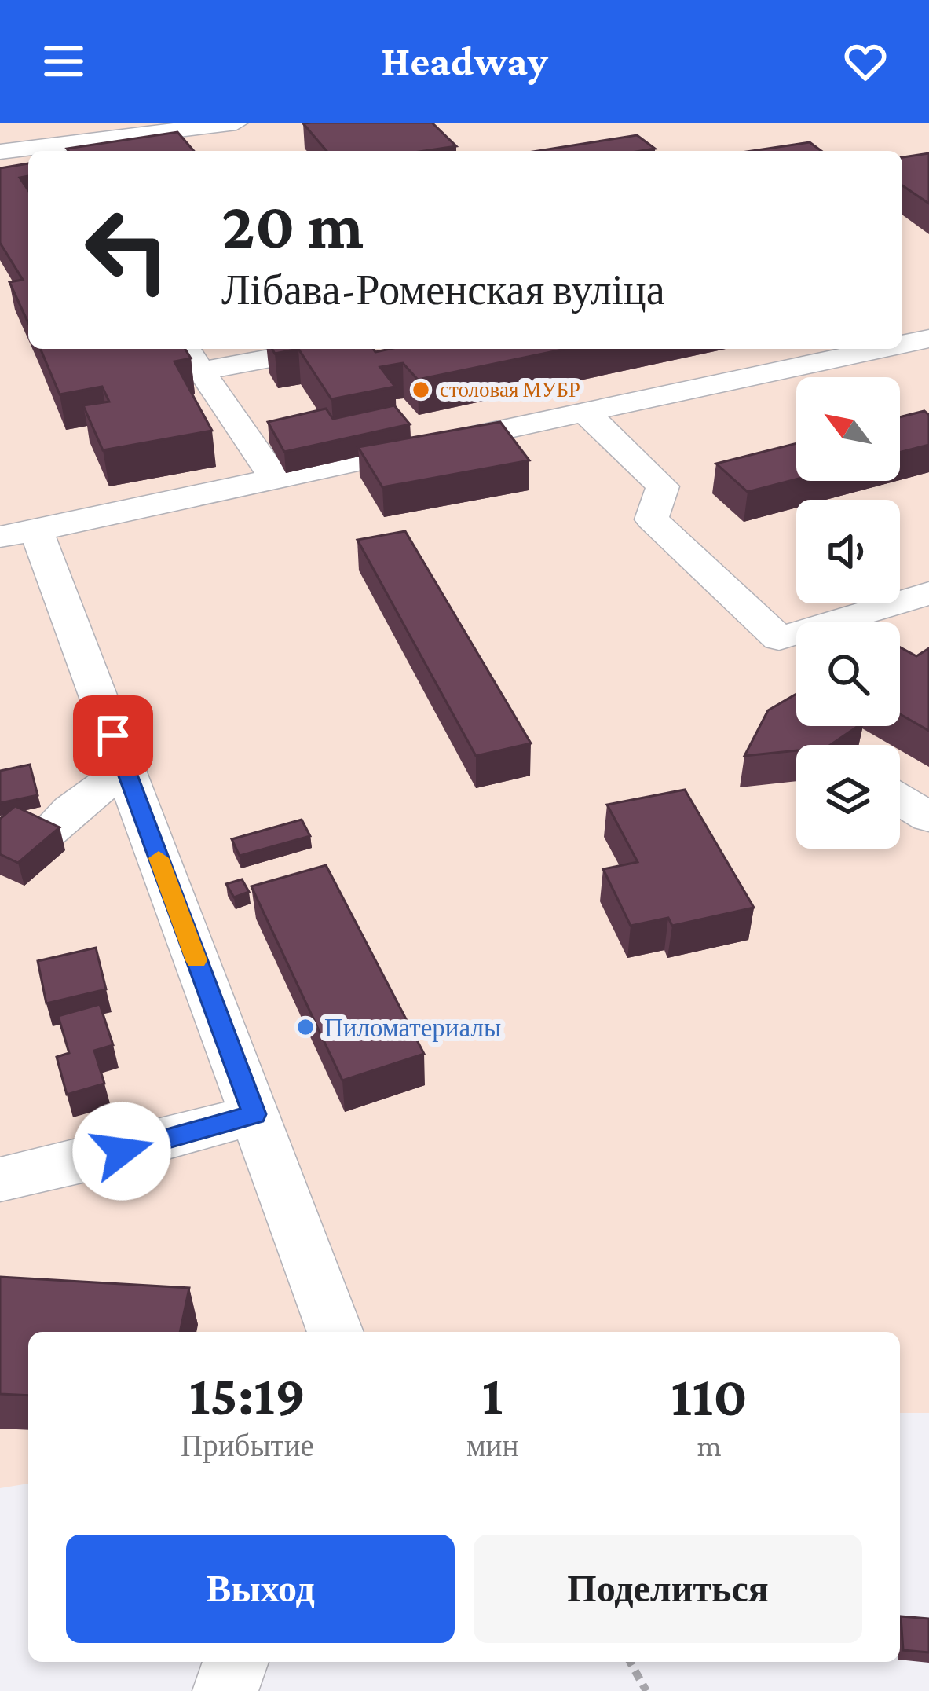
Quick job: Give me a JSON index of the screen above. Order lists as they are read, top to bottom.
{
  "places": ["столовая МУБР", "Пиломатериалы"],
  "north": "top left",
  "page": {
    "header": "Headway",
    "turn": ["20 m", "Лібава-Роменская вуліца"],
    "eta": [
      "15:19",
      "Прибытие",
      "1",
      "мин",
      "110",
      "m"
    ],
    "buttons": ["Выход", "Поделиться"]
  }
}
